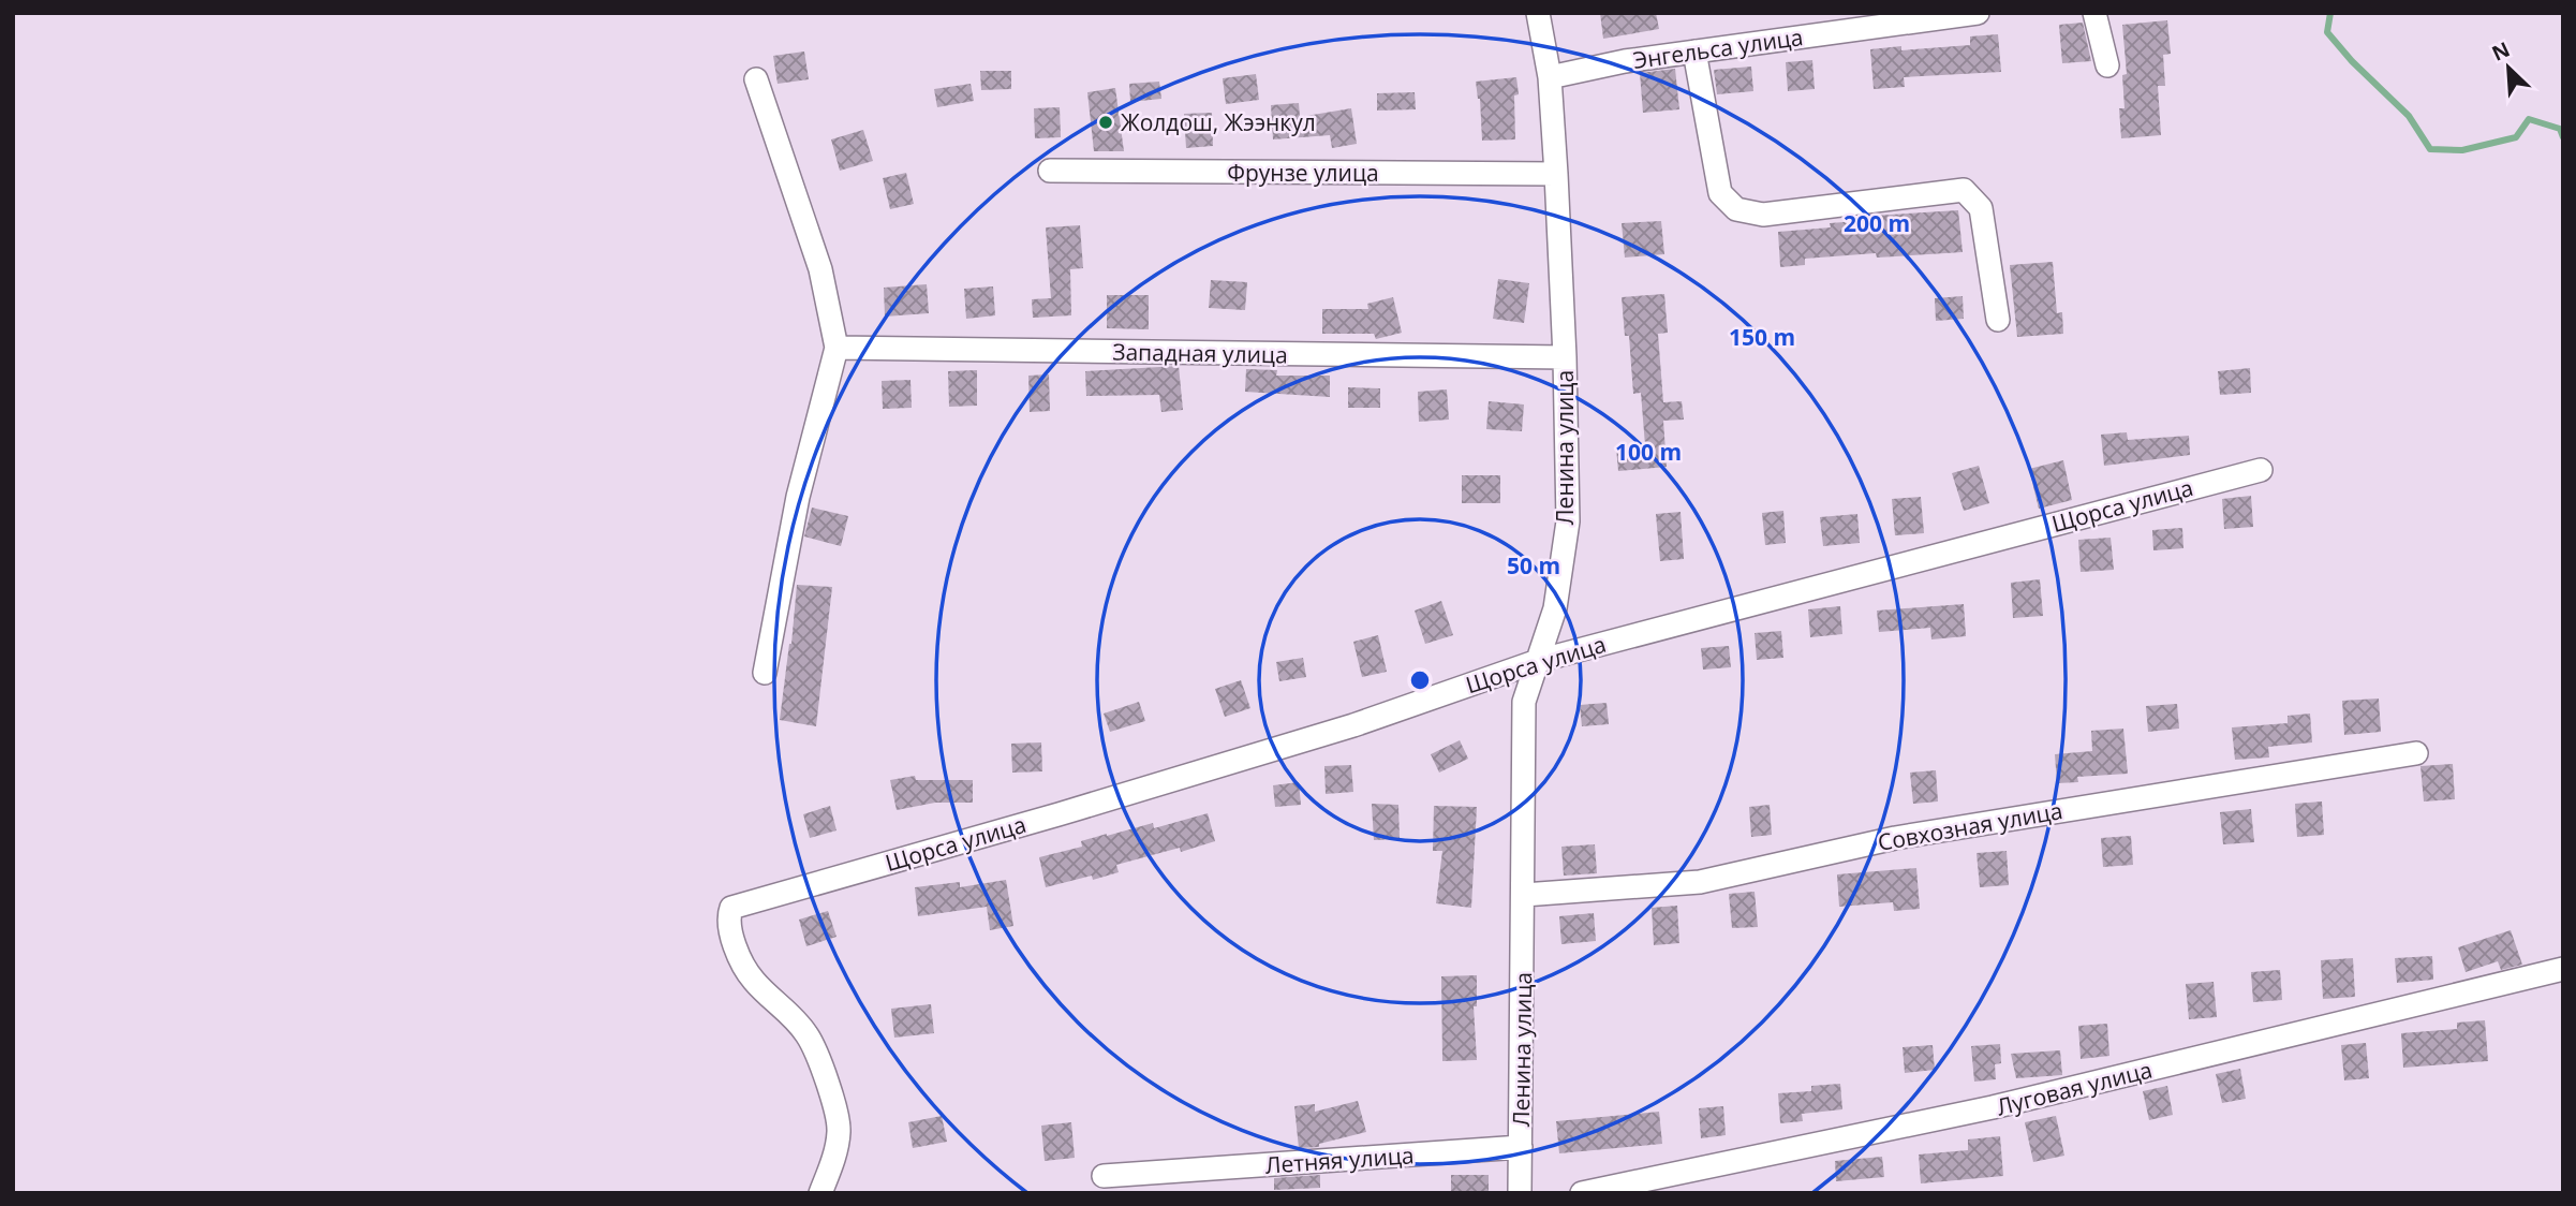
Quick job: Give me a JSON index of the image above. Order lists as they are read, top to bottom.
{
  "streets": {
    "street": [
      "Энгельса улица",
      "Фрунзе улица",
      "Западная улица",
      "Ленина улица",
      "Щорса улица",
      "Совхозная улица",
      "Луговая улица",
      "Летняя улица"
    ]
  },
  "crossings": [
    ["Энгельса улица", "Ленина улица"],
    ["Фрунзе улица", "Ленина улица"],
    ["Западная улица", "Ленина улица"],
    ["Ленина улица", "Щорса улица"],
    ["Ленина улица", "Совхозная улица"],
    ["Ленина улица", "Летняя улица"]
  ],
  "places": ["Жолдош, Жээнкул"],
  "north": "top left",
  "rings": [
    "200 m",
    "150 m",
    "100 m",
    "50 m"
  ]
}
